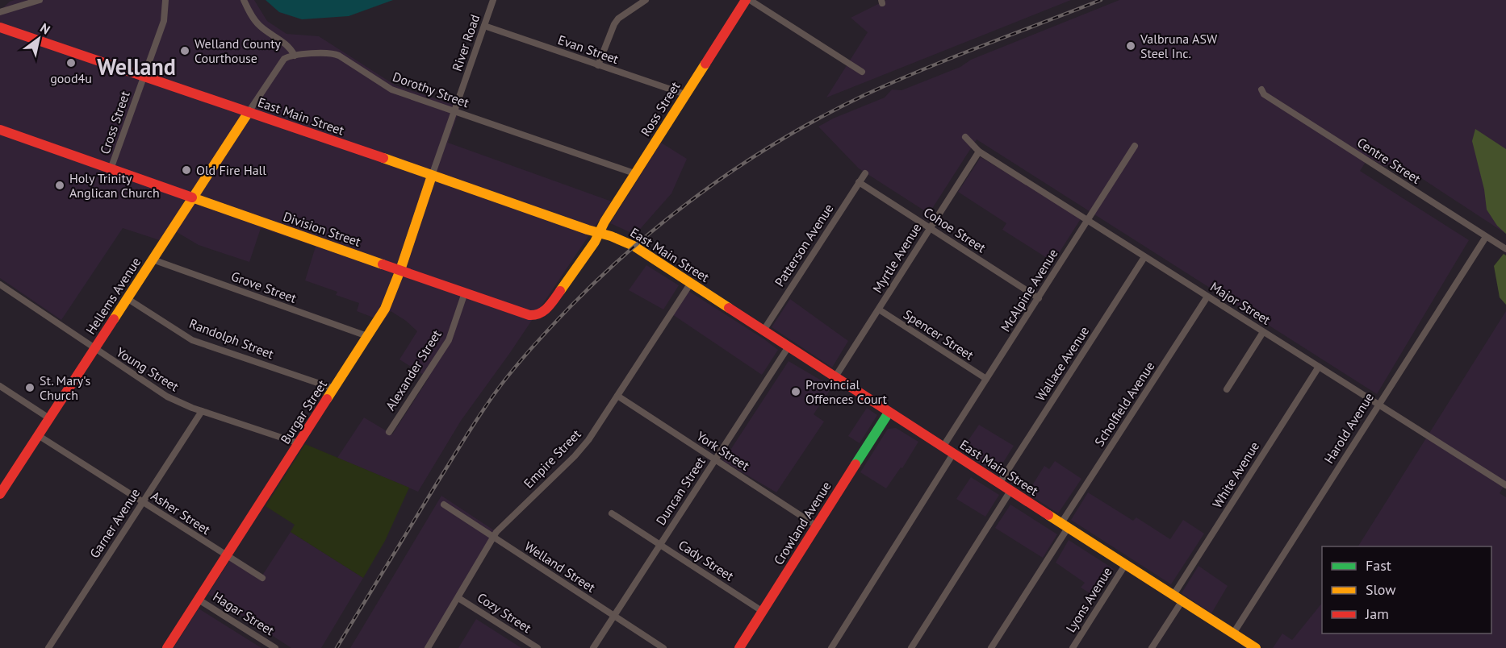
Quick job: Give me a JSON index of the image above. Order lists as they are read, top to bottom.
{
  "streets": {
    "main road": [
      "Ross Street",
      "East Main Street",
      "Division Street",
      "Hellems Avenue",
      "Burgar Street",
      "Crowland Avenue"
    ],
    "street": [
      "River Road",
      "Evan Street",
      "Dorothy Street",
      "Cross Street",
      "Centre Street",
      "Cohoe Street",
      "Patterson Avenue",
      "Myrtle Avenue",
      "Grove Street",
      "McAlpine Avenue",
      "Major Street",
      "Spencer Street",
      "Randolph Street",
      "Wallace Avenue",
      "Young Street",
      "Alexander Street",
      "Scholfield Avenue",
      "Harold Avenue",
      "York Street",
      "Empire Street",
      "White Avenue",
      "Duncan Street",
      "Asher Street",
      "Garner Avenue",
      "Cady Street",
      "Welland Street",
      "Lyons Avenue",
      "Cozy Street",
      "Hagar Street"
    ]
  },
  "crossings": [
    ["River Road", "Evan Street"],
    ["River Road", "Dorothy Street"],
    ["River Road", "East Main Street"],
    ["River Road", "Burgar Street"],
    ["Evan Street", "Ross Street"],
    ["Dorothy Street", "Ross Street"],
    ["Ross Street", "East Main Street"],
    ["Ross Street", "Division Street"],
    ["East Main Street", "Cross Street"],
    ["East Main Street", "Division Street"],
    ["East Main Street", "Patterson Avenue"],
    ["East Main Street", "Myrtle Avenue"],
    ["East Main Street", "McAlpine Avenue"],
    ["East Main Street", "Hellems Avenue"],
    ["East Main Street", "Wallace Avenue"],
    ["East Main Street", "Scholfield Avenue"],
    ["East Main Street", "Burgar Street"],
    ["East Main Street", "Harold Avenue"],
    ["East Main Street", "Empire Street"],
    ["East Main Street", "White Avenue"],
    ["East Main Street", "Duncan Street"],
    ["East Main Street", "Crowland Avenue"],
    ["East Main Street", "Lyons Avenue"],
    ["Cross Street", "Division Street"],
    ["Centre Street", "Harold Avenue"],
    ["Division Street", "Hellems Avenue"],
    ["Division Street", "Alexander Street"],
    ["Division Street", "Burgar Street"],
    ["Cohoe Street", "Patterson Avenue"],
    ["Cohoe Street", "Myrtle Avenue"],
    ["Cohoe Street", "McAlpine Avenue"],
    ["Myrtle Avenue", "Major Street"],
    ["Myrtle Avenue", "Spencer Street"],
    ["Grove Street", "Hellems Avenue"],
    ["Grove Street", "Burgar Street"],
    ["McAlpine Avenue", "Major Street"],
    ["McAlpine Avenue", "Spencer Street"],
    ["Hellems Avenue", "Randolph Street"],
    ["Hellems Avenue", "Young Street"],
    ["Hellems Avenue", "Asher Street"],
    ["Major Street", "Wallace Avenue"],
    ["Major Street", "Scholfield Avenue"],
    ["Major Street", "Harold Avenue"],
    ["Major Street", "White Avenue"],
    ["Randolph Street", "Burgar Street"],
    ["Young Street", "Burgar Street"],
    ["Young Street", "Garner Avenue"],
    ["Burgar Street", "Asher Street"],
    ["Burgar Street", "Hagar Street"],
    ["York Street", "Empire Street"],
    ["York Street", "Duncan Street"],
    ["York Street", "Crowland Avenue"],
    ["Empire Street", "Welland Street"],
    ["Empire Street", "Cozy Street"],
    ["Duncan Street", "Cady Street"],
    ["Duncan Street", "Welland Street"],
    ["Asher Street", "Garner Avenue"],
    ["Crowland Avenue", "Cady Street"]
  ],
  "districts": ["Welland"],
  "places": [
    "Valbruna ASW Steel Inc.",
    "Welland County Courthouse",
    "good4u",
    "Old Fire Hall",
    "Holy Trinity Anglican Church",
    "St. Mary's Church",
    "Provincial Offences Court"
  ],
  "legend": ["Fast", "Slow", "Jam"],
  "north": "top right"
}
